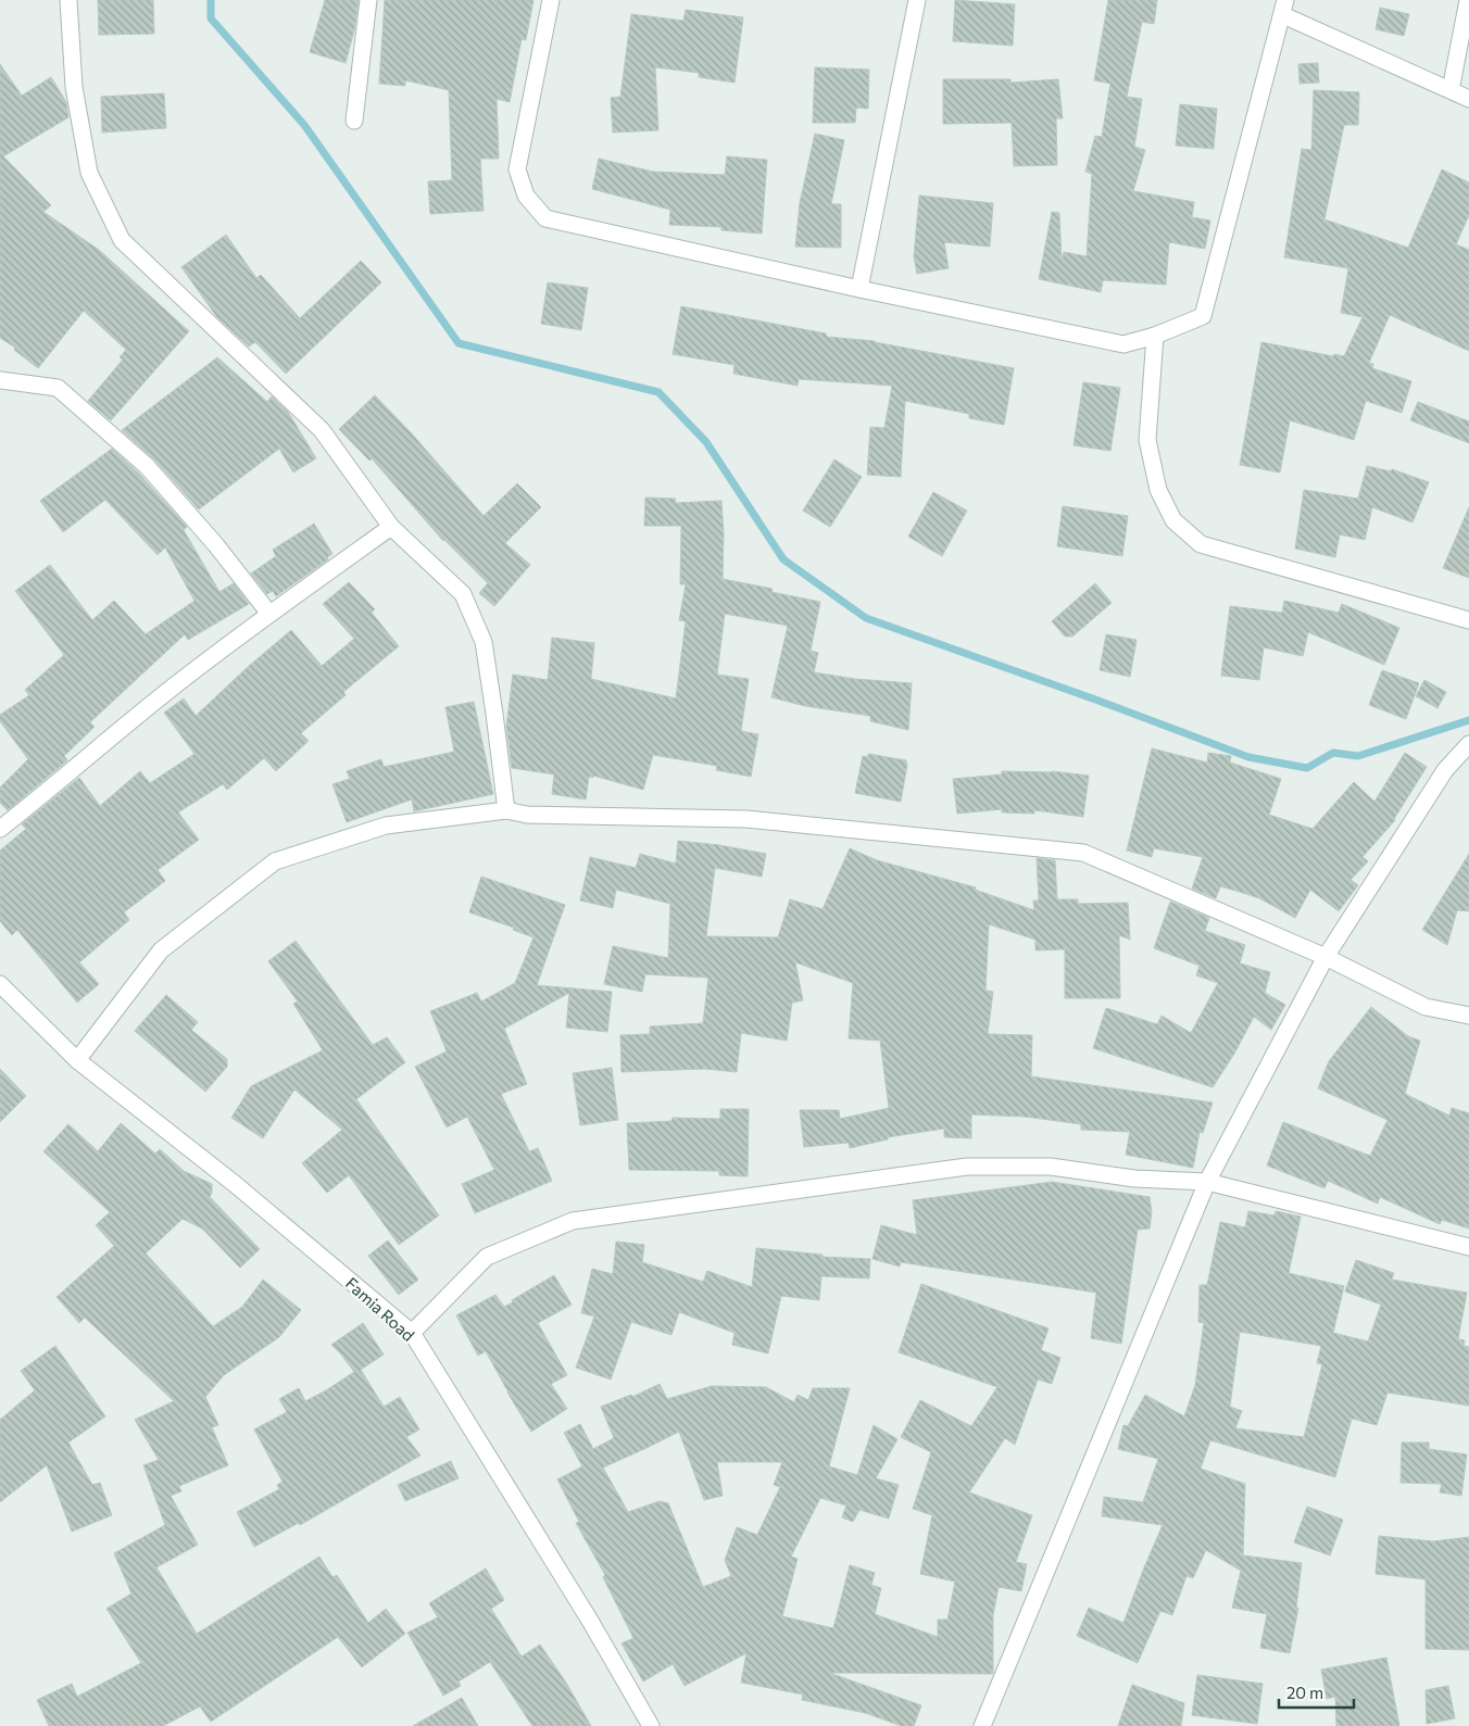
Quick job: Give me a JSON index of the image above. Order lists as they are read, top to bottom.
{
  "streets": {
    "street": ["Famia Road"]
  },
  "scale_bar": "20 m"
}
